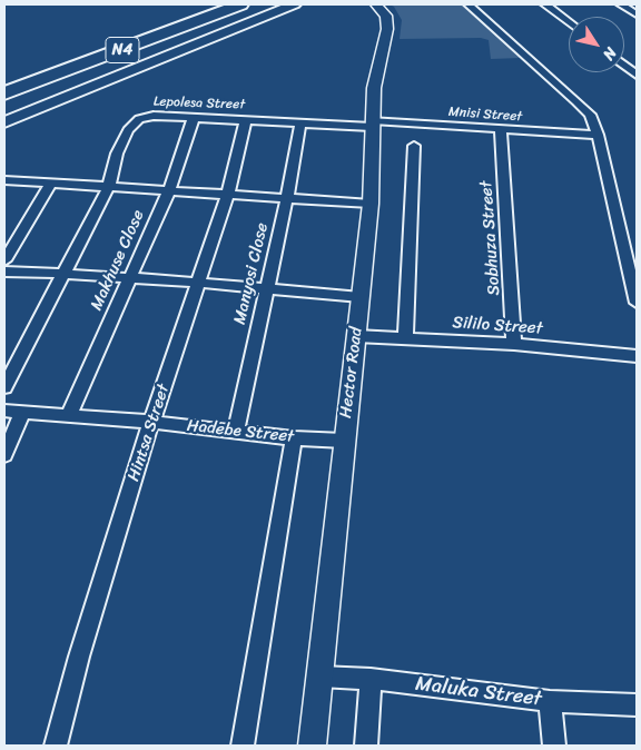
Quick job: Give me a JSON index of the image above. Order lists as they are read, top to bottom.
{
  "streets": {
    "highway": ["N4"],
    "street": [
      "Lepolesa Street",
      "Mnisi Street",
      "Sobhuza Street",
      "Makhuse Close",
      "Manyosi Close",
      "Sililo Street",
      "Hector Road",
      "Hadebe Street",
      "Hintsa Street",
      "Maluka Street"
    ]
  },
  "crossings": [
    ["Lepolesa Street", "Mnisi Street"],
    ["Lepolesa Street", "Makhuse Close"],
    ["Lepolesa Street", "Manyosi Close"],
    ["Lepolesa Street", "Hector Road"],
    ["Lepolesa Street", "Hintsa Street"],
    ["Mnisi Street", "Sobhuza Street"],
    ["Mnisi Street", "Hector Road"],
    ["Sobhuza Street", "Sililo Street"],
    ["Makhuse Close", "Hadebe Street"],
    ["Manyosi Close", "Hadebe Street"],
    ["Sililo Street", "Hector Road"],
    ["Hector Road", "Hadebe Street"],
    ["Hector Road", "Maluka Street"],
    ["Hadebe Street", "Hintsa Street"]
  ],
  "north": "bottom right"
}
